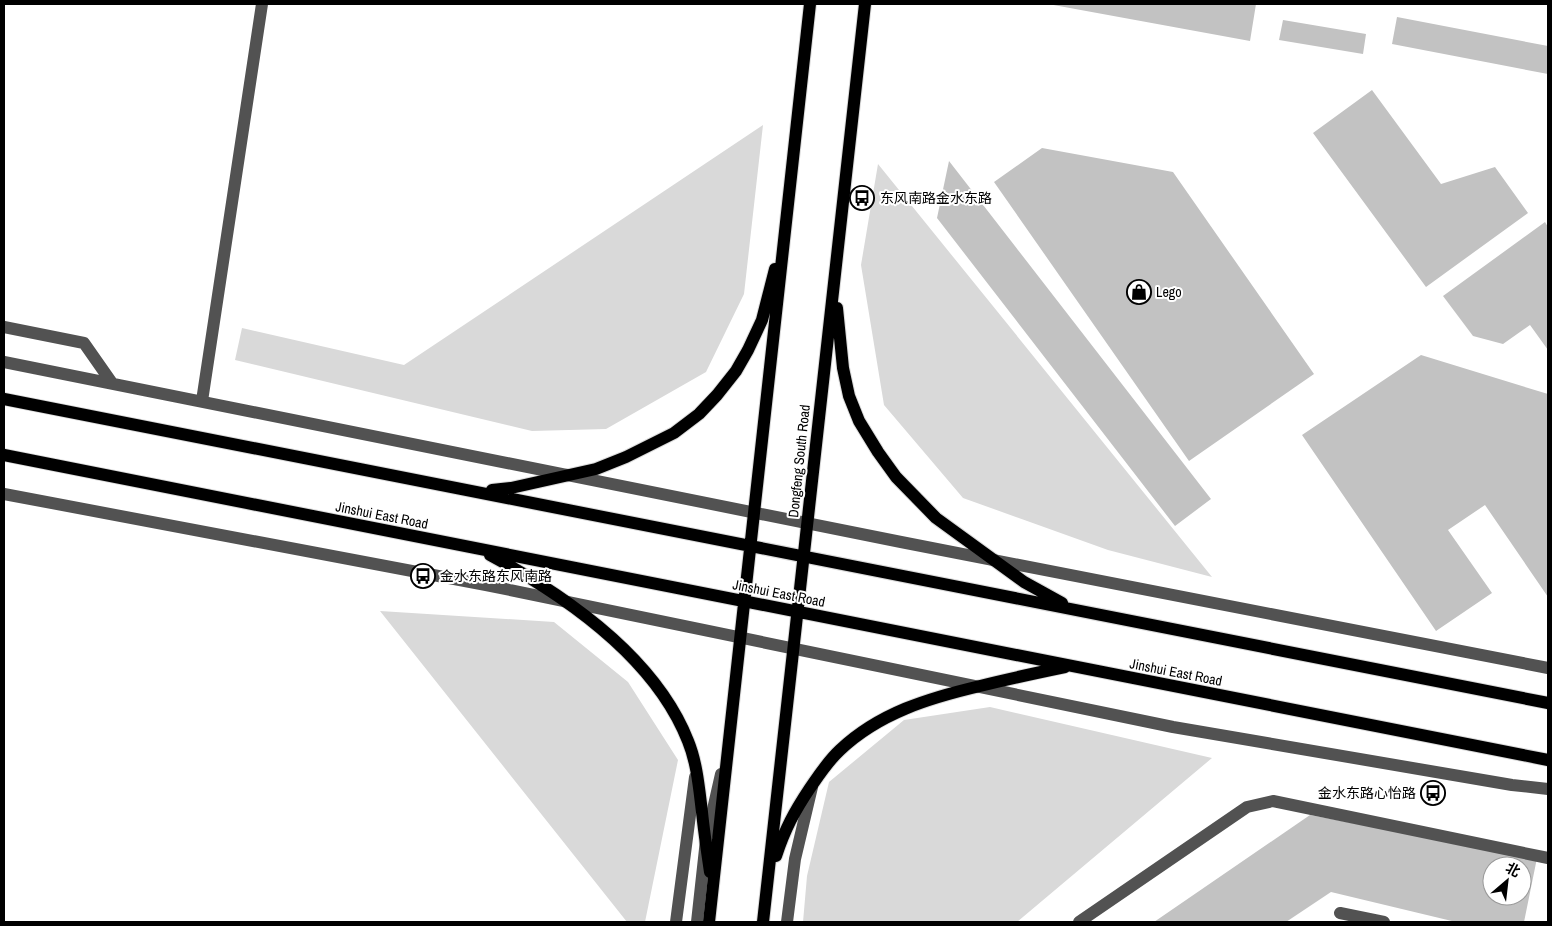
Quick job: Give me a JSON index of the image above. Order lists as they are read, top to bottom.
{
  "streets": {
    "main road": ["Dongfeng South Road", "Jinshui East Road"]
  },
  "crossings": [
    ["Dongfeng South Road", "Jinshui East Road"]
  ],
  "places": {
    "bus stop": ["东风南路金水东路", "金水东路东风南路", "金水东路心怡路"],
    "shop": ["Lego"]
  },
  "north": "top right"
}
